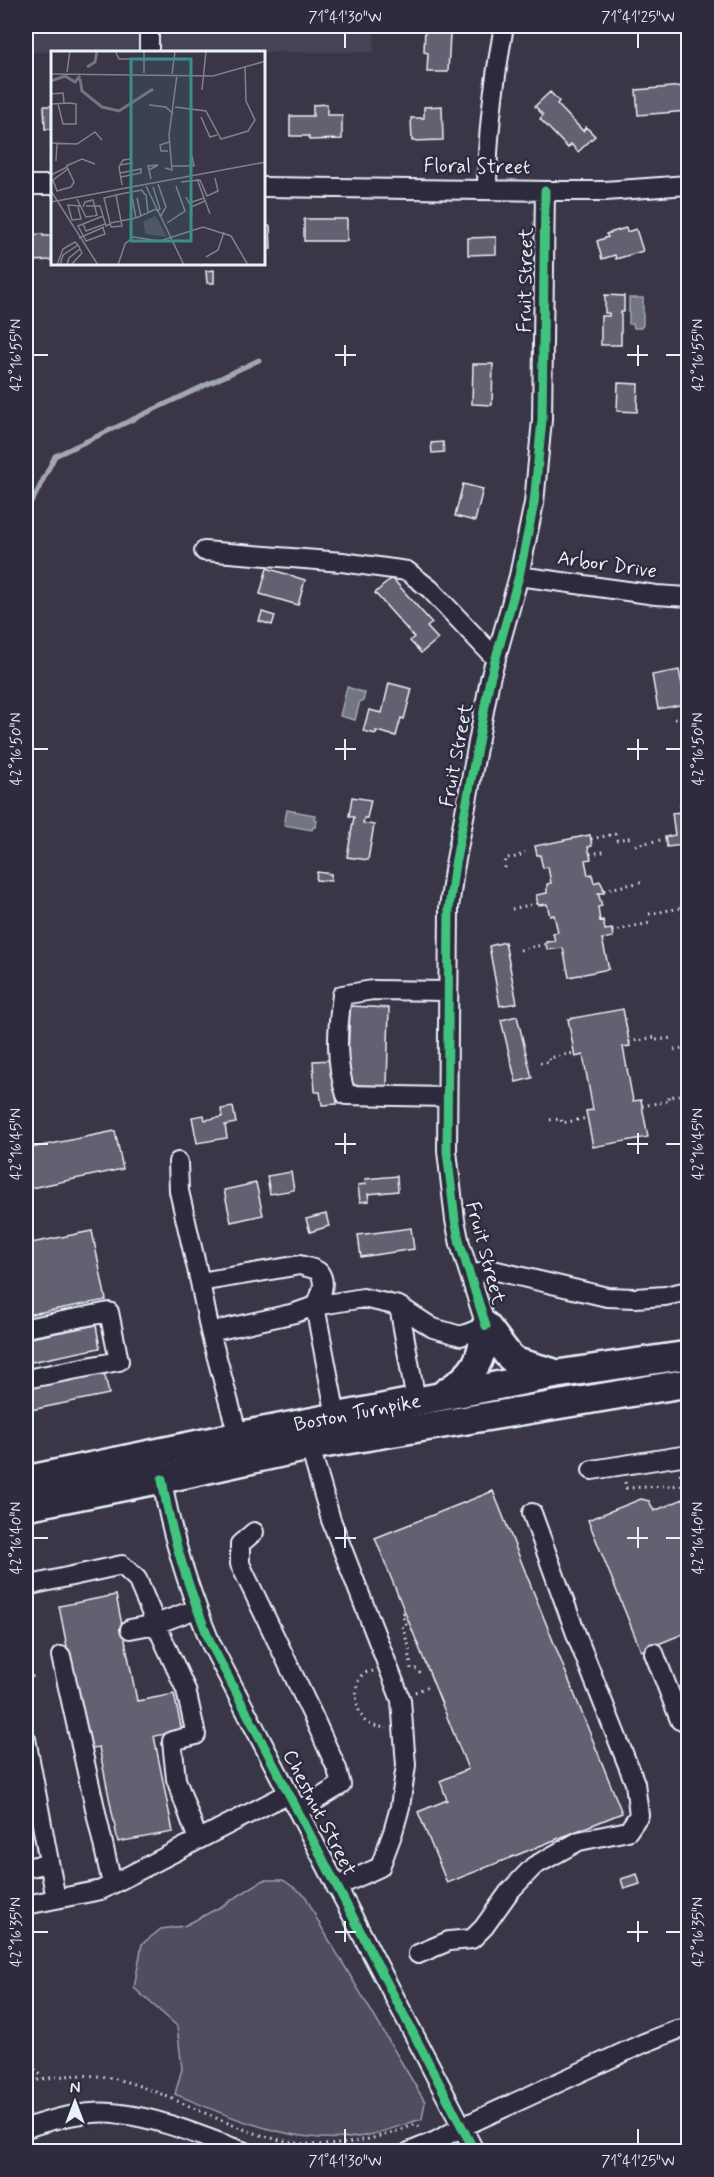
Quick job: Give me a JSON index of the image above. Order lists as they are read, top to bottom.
{
  "streets": {
    "highway": ["Boston Turnpike"],
    "street": [
      "Floral Street",
      "Fruit Street",
      "Arbor Drive",
      "Chestnut Street"
    ]
  },
  "crossings": [
    ["Floral Street", "Fruit Street"],
    ["Fruit Street", "Arbor Drive"],
    ["Boston Turnpike", "Chestnut Street"]
  ],
  "north": "top",
  "coordinates": [
    "71°41'30\"W",
    "71°41'25\"W",
    "42°16'55\"N",
    "42°16'50\"N",
    "42°16'45\"N",
    "42°16'40\"N",
    "42°16'35\"N"
  ]
}
